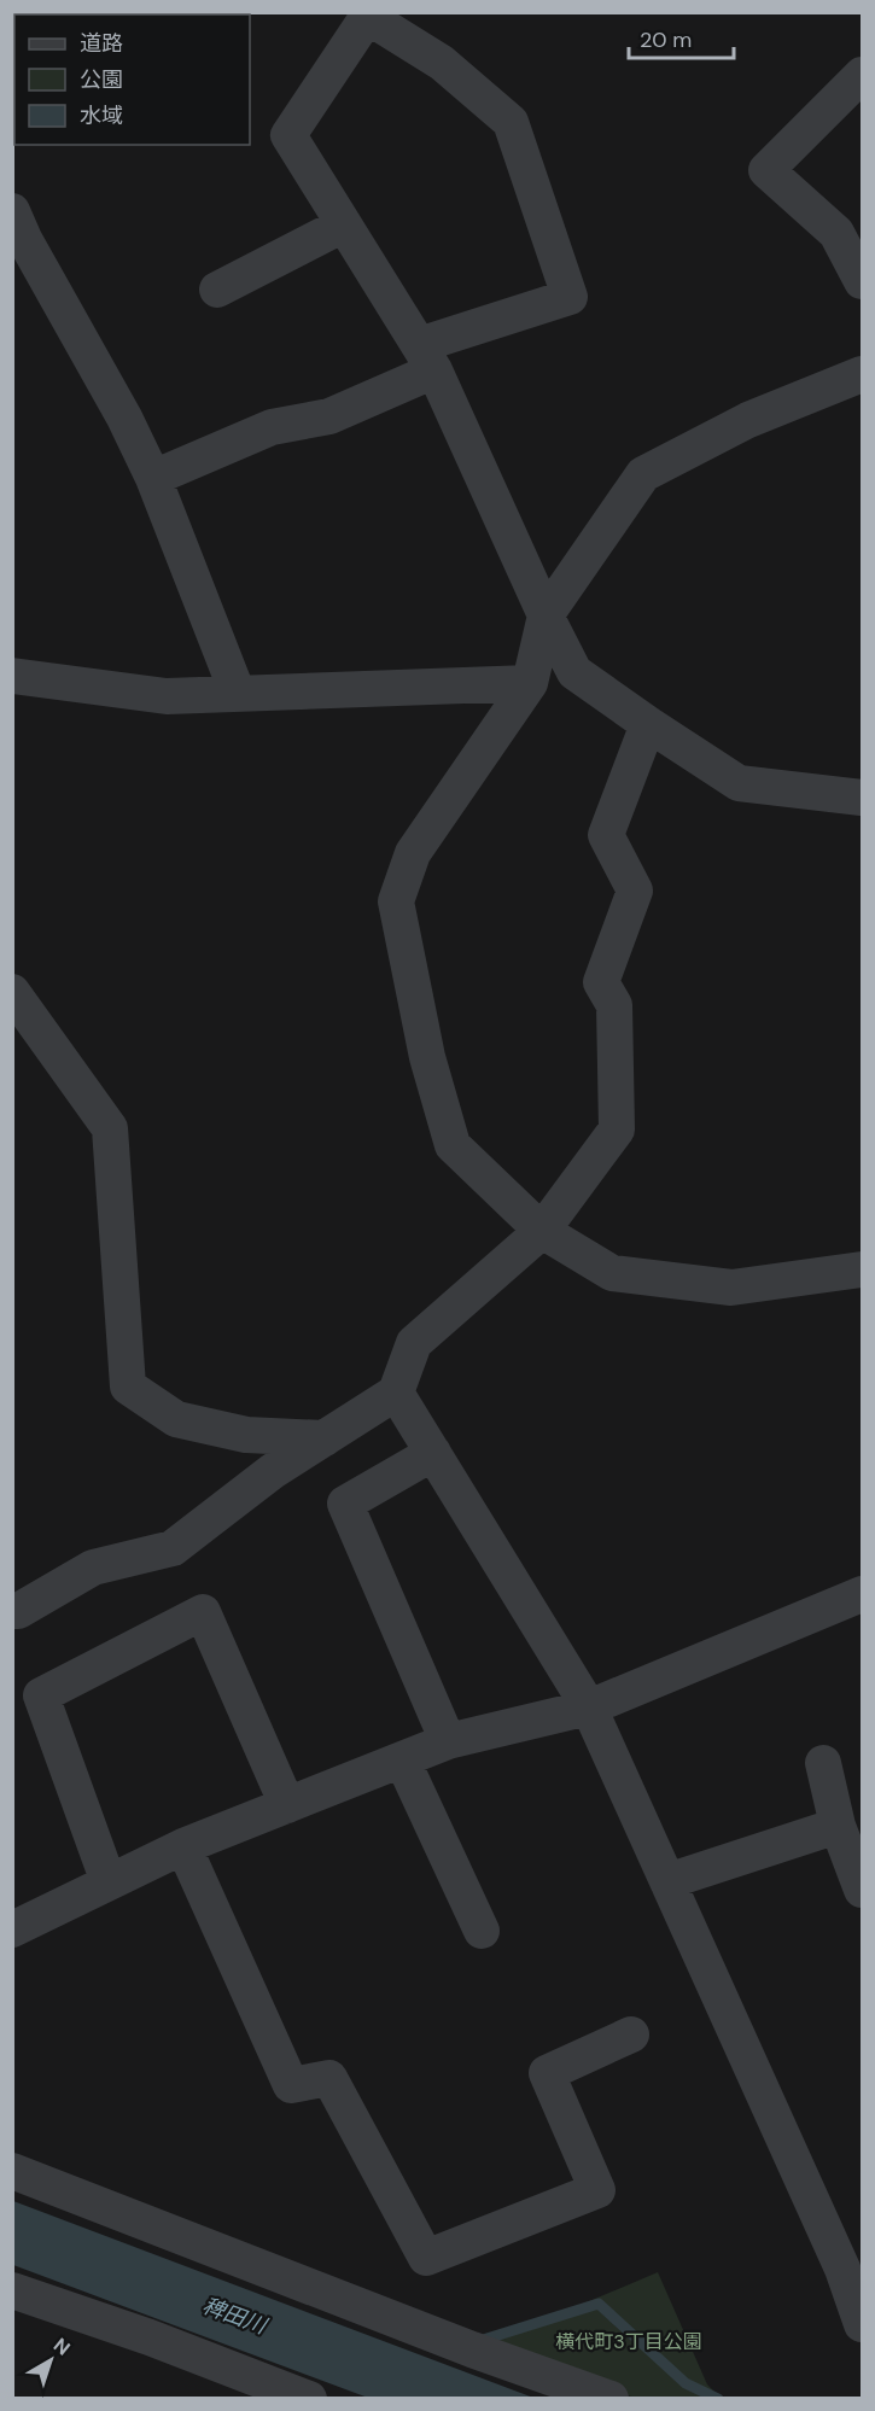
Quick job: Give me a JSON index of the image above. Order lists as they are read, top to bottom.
{
  "water": ["稗田川"],
  "parks": ["横代町3丁目公園"],
  "legend": ["道路", "公園", "水域"],
  "scale_bar": "20 m",
  "north": "top right"
}
